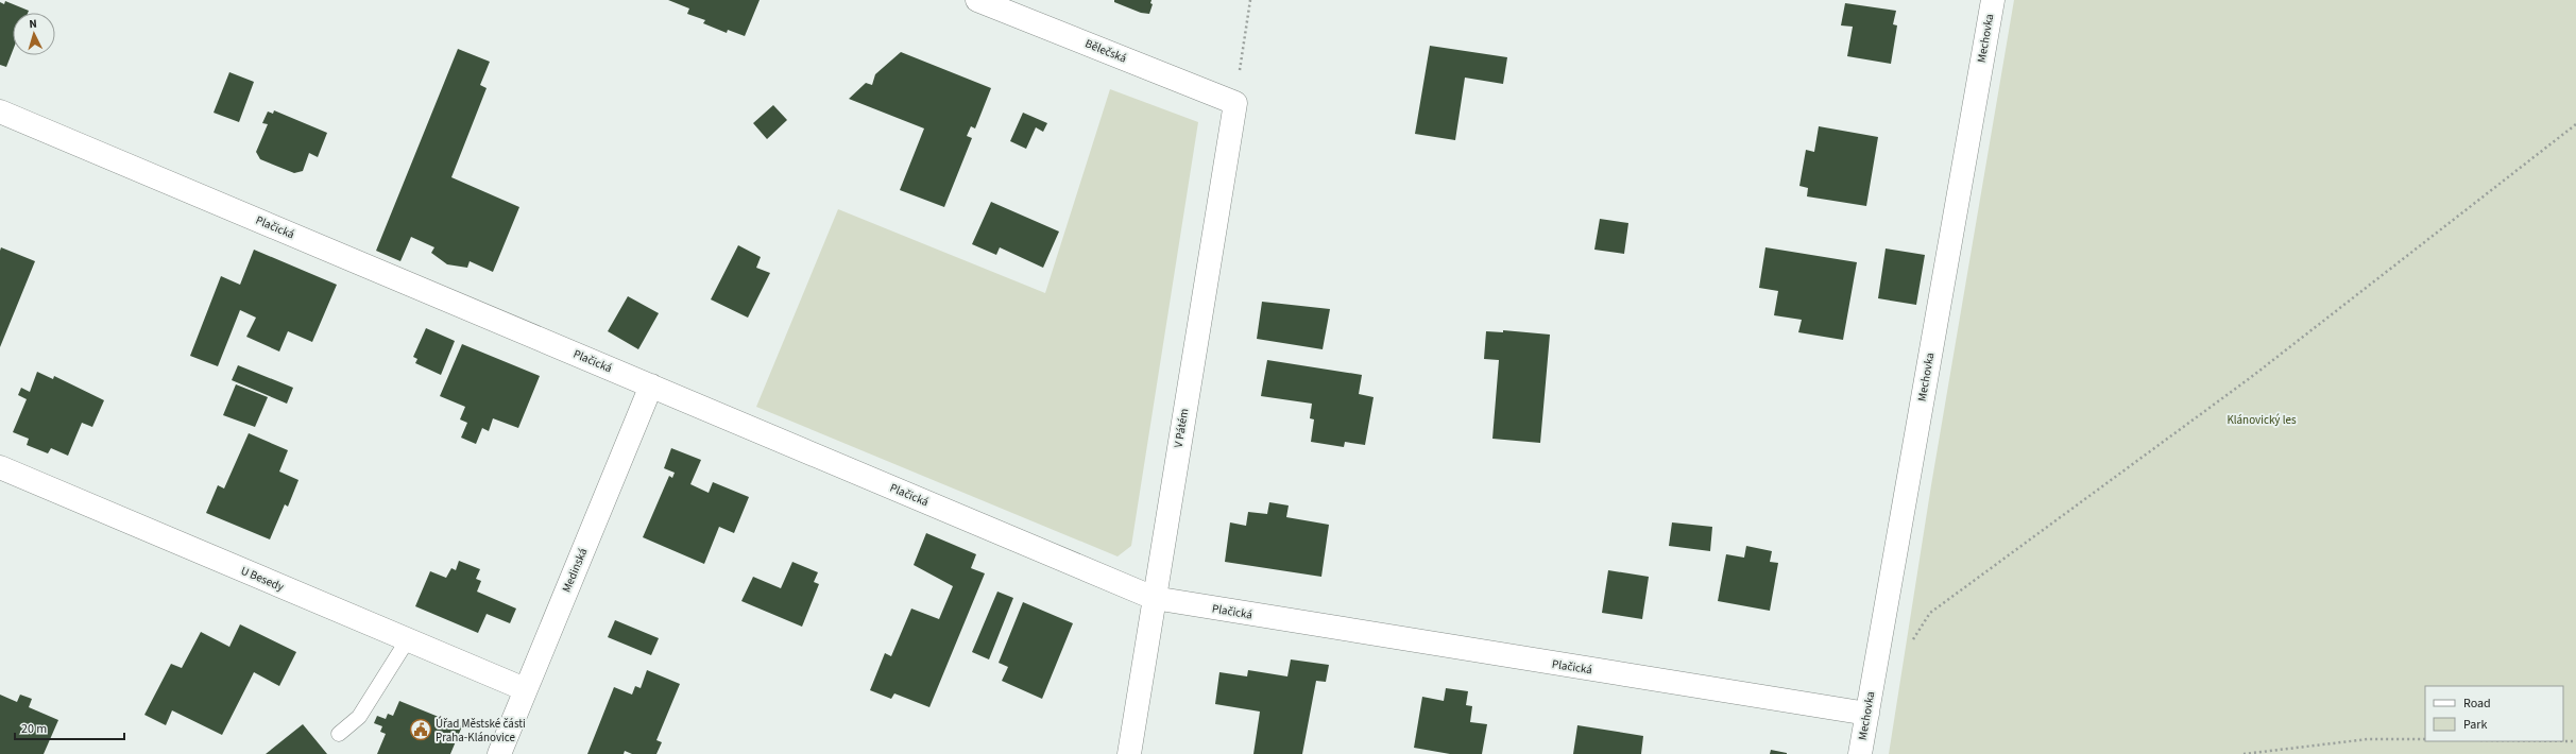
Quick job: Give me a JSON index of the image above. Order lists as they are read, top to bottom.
{
  "streets": {
    "street": [
      "Mechovka",
      "Bělečská",
      "Plačická",
      "V Pátém",
      "Medinská",
      "U Besedy"
    ]
  },
  "crossings": [
    ["Mechovka", "Plačická"],
    ["Bělečská", "V Pátém"],
    ["Plačická", "V Pátém"],
    ["Plačická", "Medinská"],
    ["Medinská", "U Besedy"]
  ],
  "parks": ["Klánovický les"],
  "places": {
    "public building": ["Úřad Městské části Praha-Klánovice"]
  },
  "legend": ["Road", "Park"],
  "scale_bar": "20 m",
  "north": "top"
}
